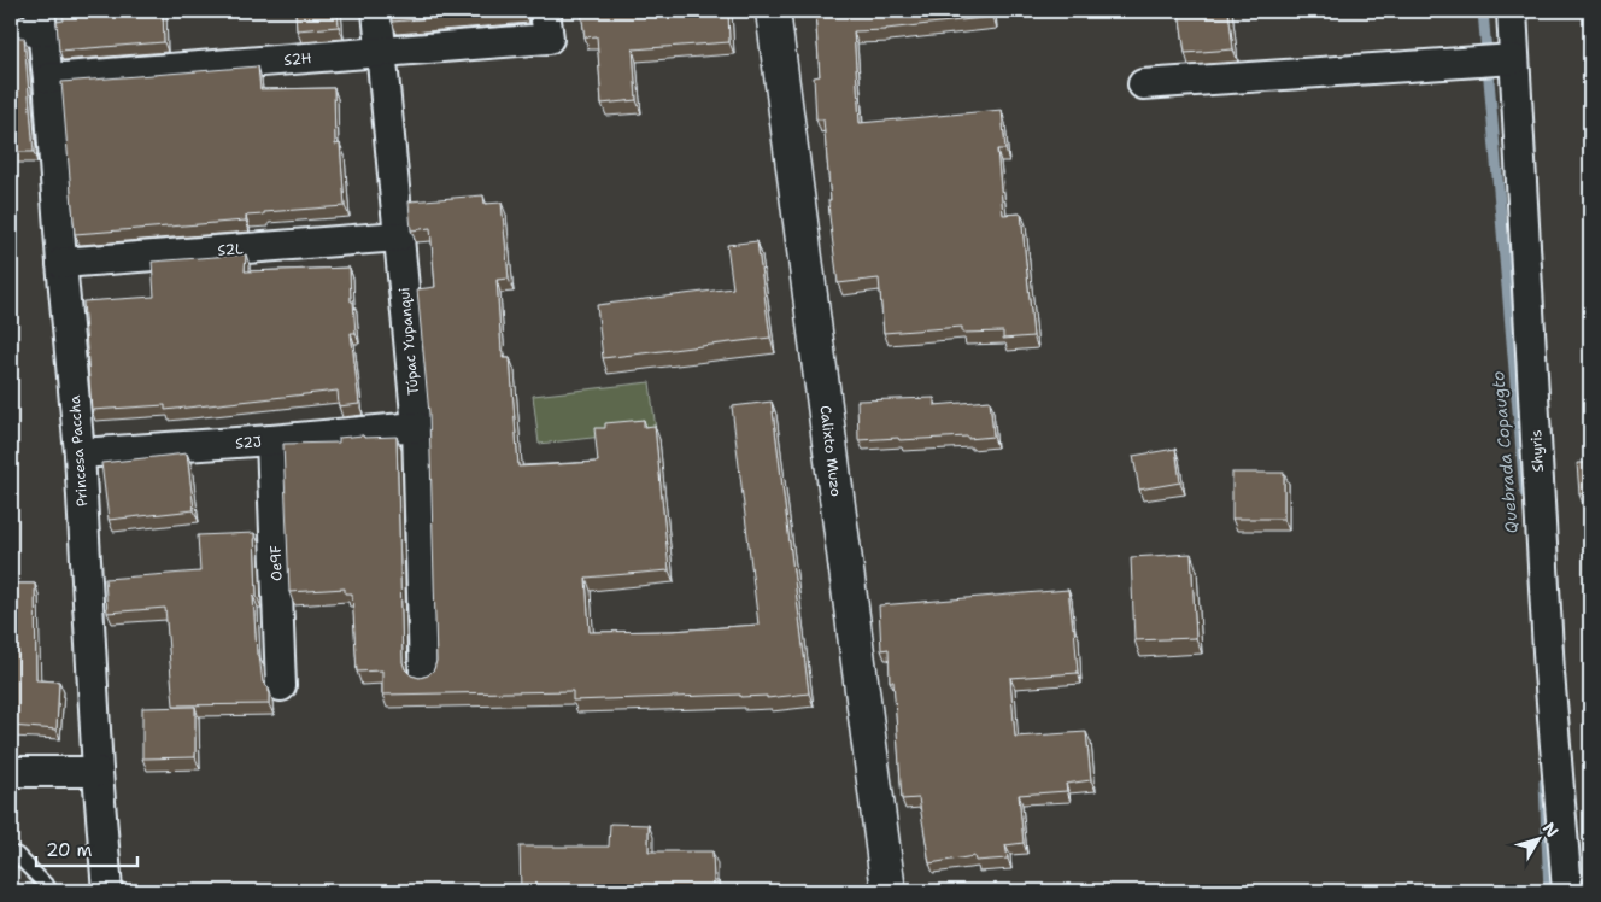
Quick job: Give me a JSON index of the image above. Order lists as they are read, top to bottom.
{
  "streets": {
    "street": [
      "S2H",
      "S2L",
      "Túpac Yupanqui",
      "S2J",
      "Princesa Paccha",
      "Calixto Muzo",
      "Shyris",
      "Oe9F"
    ]
  },
  "crossings": [
    ["S2H", "Túpac Yupanqui"],
    ["S2H", "Princesa Paccha"],
    ["S2L", "Túpac Yupanqui"],
    ["S2L", "Princesa Paccha"],
    ["Túpac Yupanqui", "S2J"],
    ["S2J", "Princesa Paccha"],
    ["S2J", "Oe9F"]
  ],
  "water": ["Quebrada Copaugto"],
  "scale_bar": "20 m",
  "north": "top right"
}
